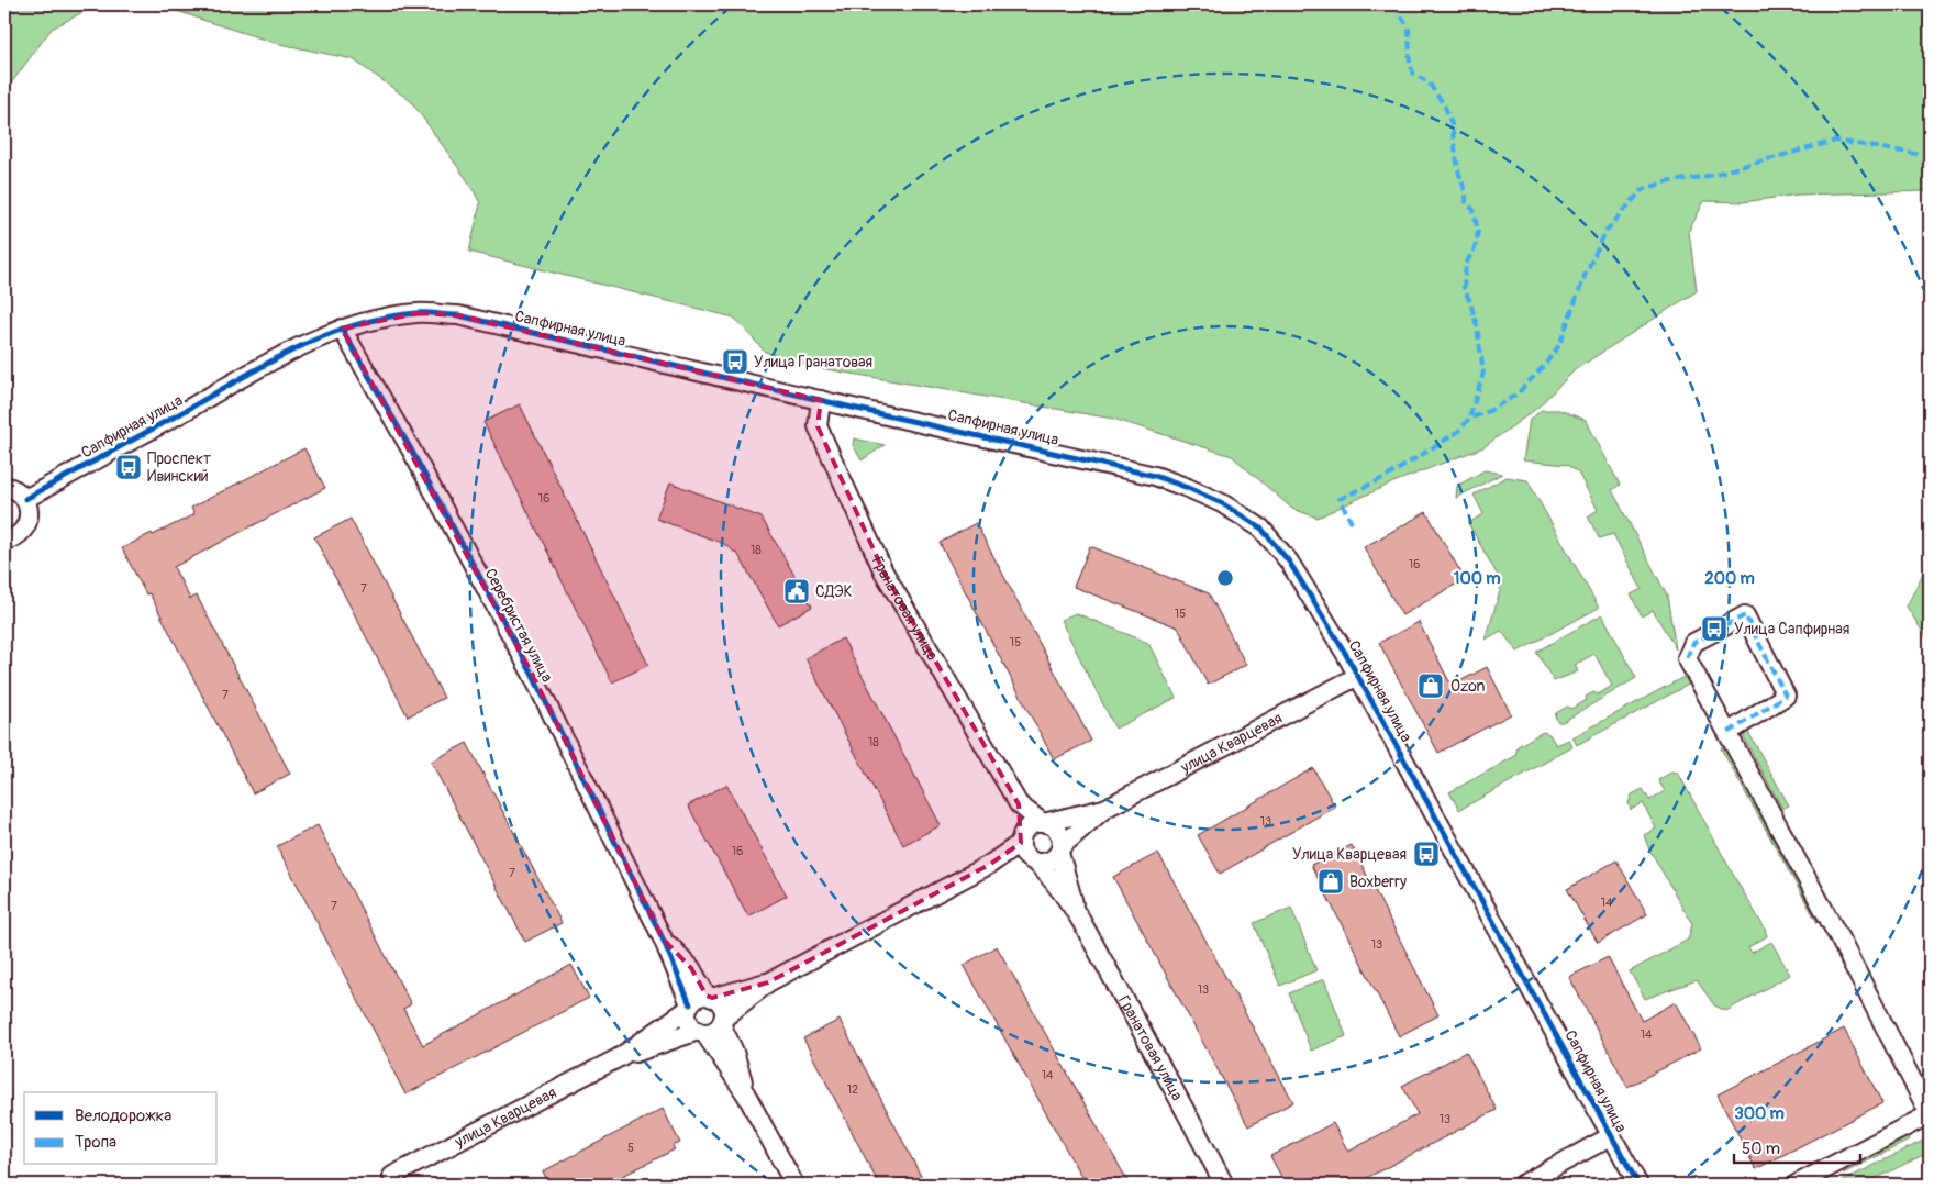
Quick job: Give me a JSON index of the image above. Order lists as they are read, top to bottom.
{
  "streets": {
    "street": [
      "Сапфирная улица",
      "Гранатовая улица",
      "Серебристая улица",
      "улица Кварцевая"
    ]
  },
  "crossings": [
    ["Сапфирная улица", "Гранатовая улица"],
    ["Сапфирная улица", "Серебристая улица"],
    ["Сапфирная улица", "улица Кварцевая"]
  ],
  "places": {
    "bus stop": [
      "Улица Гранатовая",
      "Проспект Ивинский",
      "Улица Сапфирная",
      "Улица Кварцевая"
    ],
    "public building": ["СДЭК"],
    "shop": ["Ozon", "Boxberry"]
  },
  "house_numbers": [
    "16",
    "18",
    "16",
    "7",
    "15",
    "15",
    "7",
    "18",
    "13",
    "16",
    "7",
    "14",
    "7",
    "13",
    "13",
    "14",
    "14",
    "12",
    "13",
    "5"
  ],
  "legend": ["Велодорожка", "Тропа"],
  "scale_bar": "50 m",
  "rings": ["100 m", "200 m", "300 m"]
}
